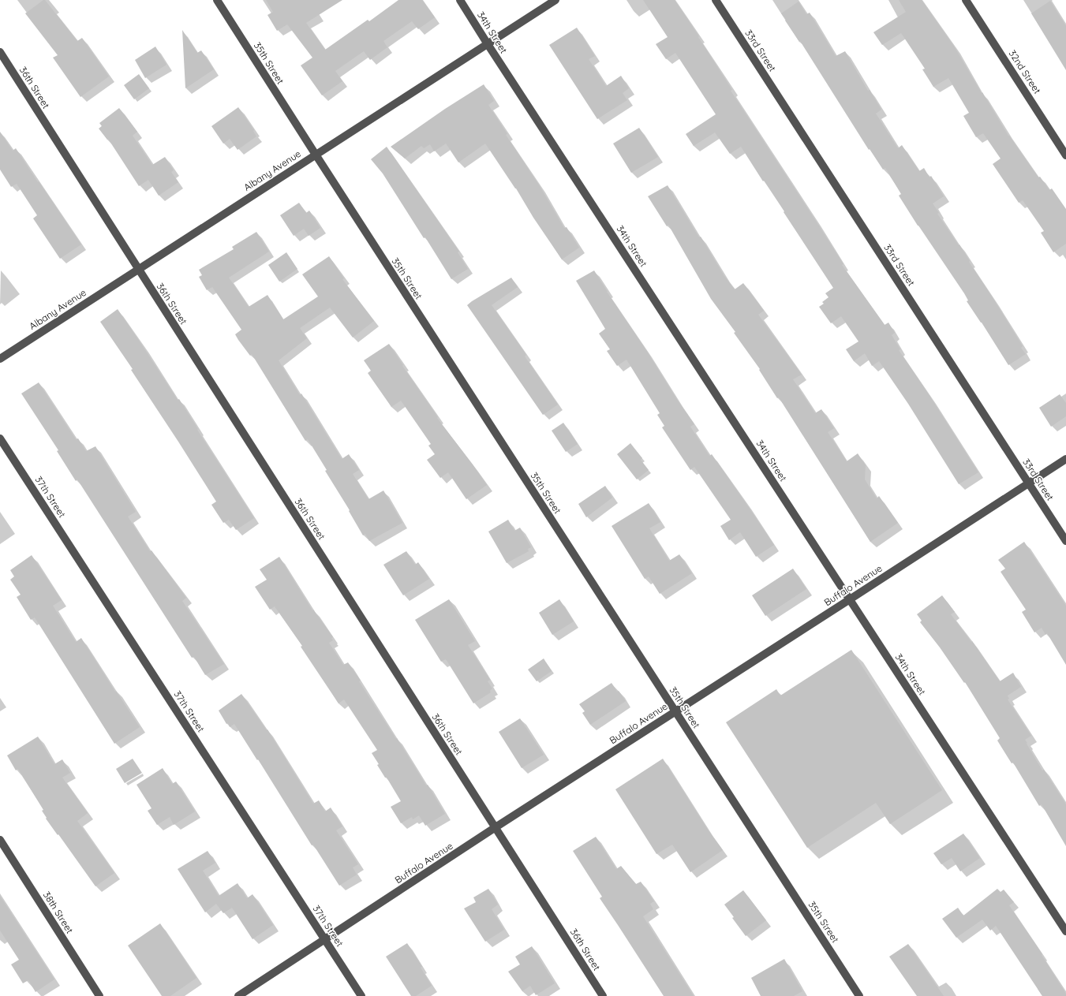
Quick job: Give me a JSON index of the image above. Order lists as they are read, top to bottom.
{
  "streets": {
    "street": [
      "34th Street",
      "33rd Street",
      "35th Street",
      "32nd Street",
      "36th Street",
      "Albany Avenue",
      "37th Street",
      "Buffalo Avenue",
      "38th Street"
    ]
  },
  "crossings": [
    ["34th Street", "Albany Avenue"],
    ["34th Street", "Buffalo Avenue"],
    ["33rd Street", "Buffalo Avenue"],
    ["35th Street", "Albany Avenue"],
    ["35th Street", "Buffalo Avenue"],
    ["36th Street", "Albany Avenue"],
    ["36th Street", "Buffalo Avenue"],
    ["37th Street", "Buffalo Avenue"]
  ]
}
